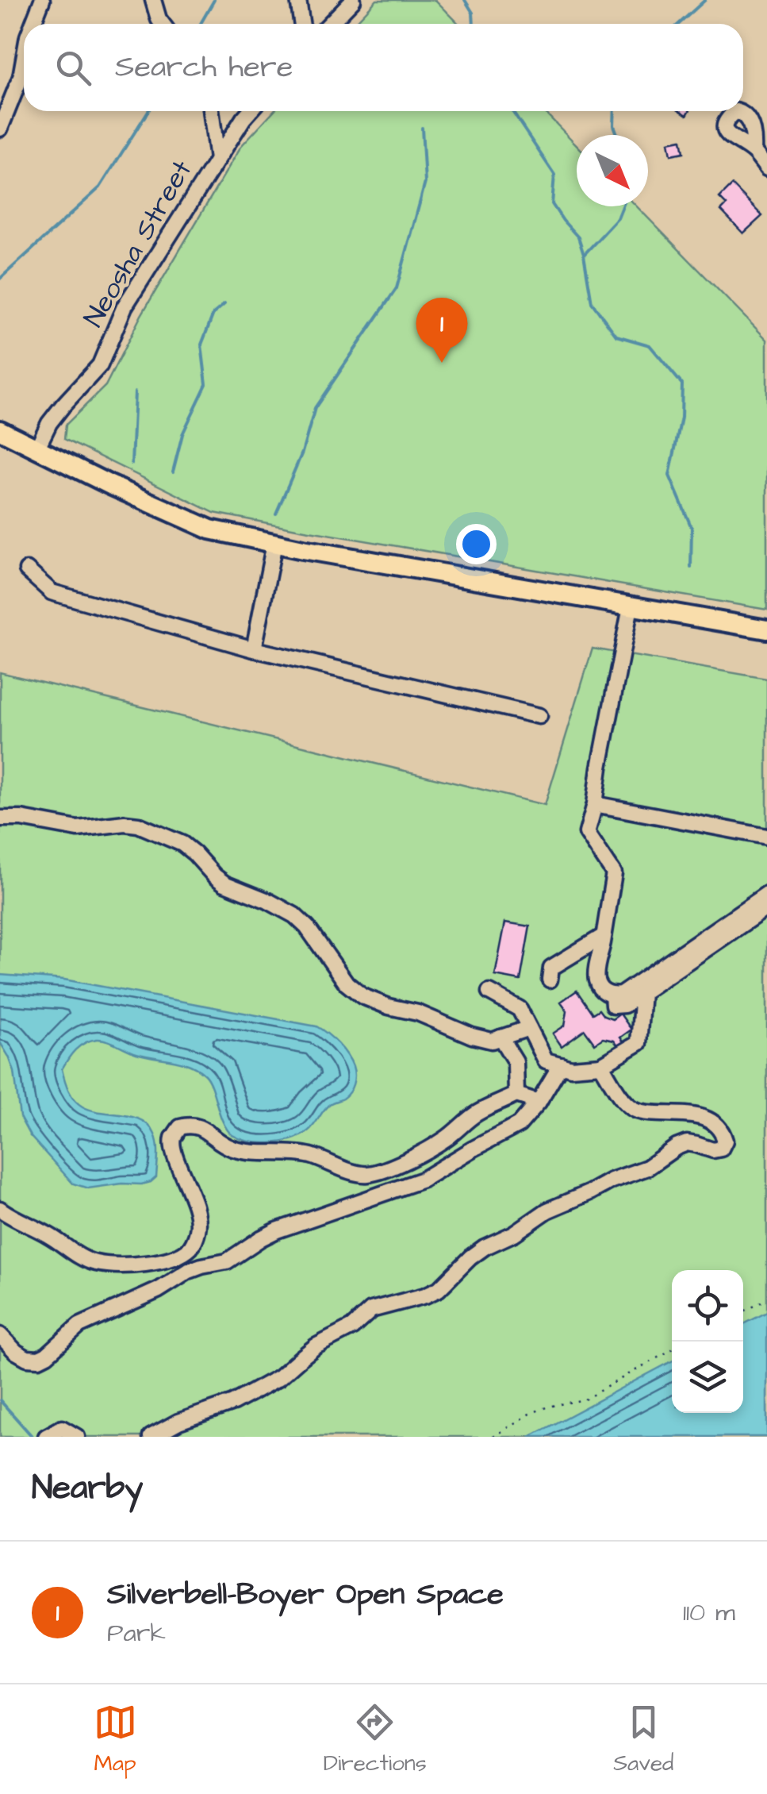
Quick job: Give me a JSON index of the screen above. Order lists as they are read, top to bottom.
{
  "streets": {
    "street": ["Neosha Street"]
  },
  "north": "bottom right",
  "page": {
    "search": "Search here",
    "pins": "1",
    "heading": "Nearby",
    "list": [
      {
        "mark": "1",
        "name": "Silverbell-Boyer Open Space",
        "note": "Park",
        "value": "110 m"
      }
    ],
    "nav": ["Map", "Directions", "Saved"]
  }
}
